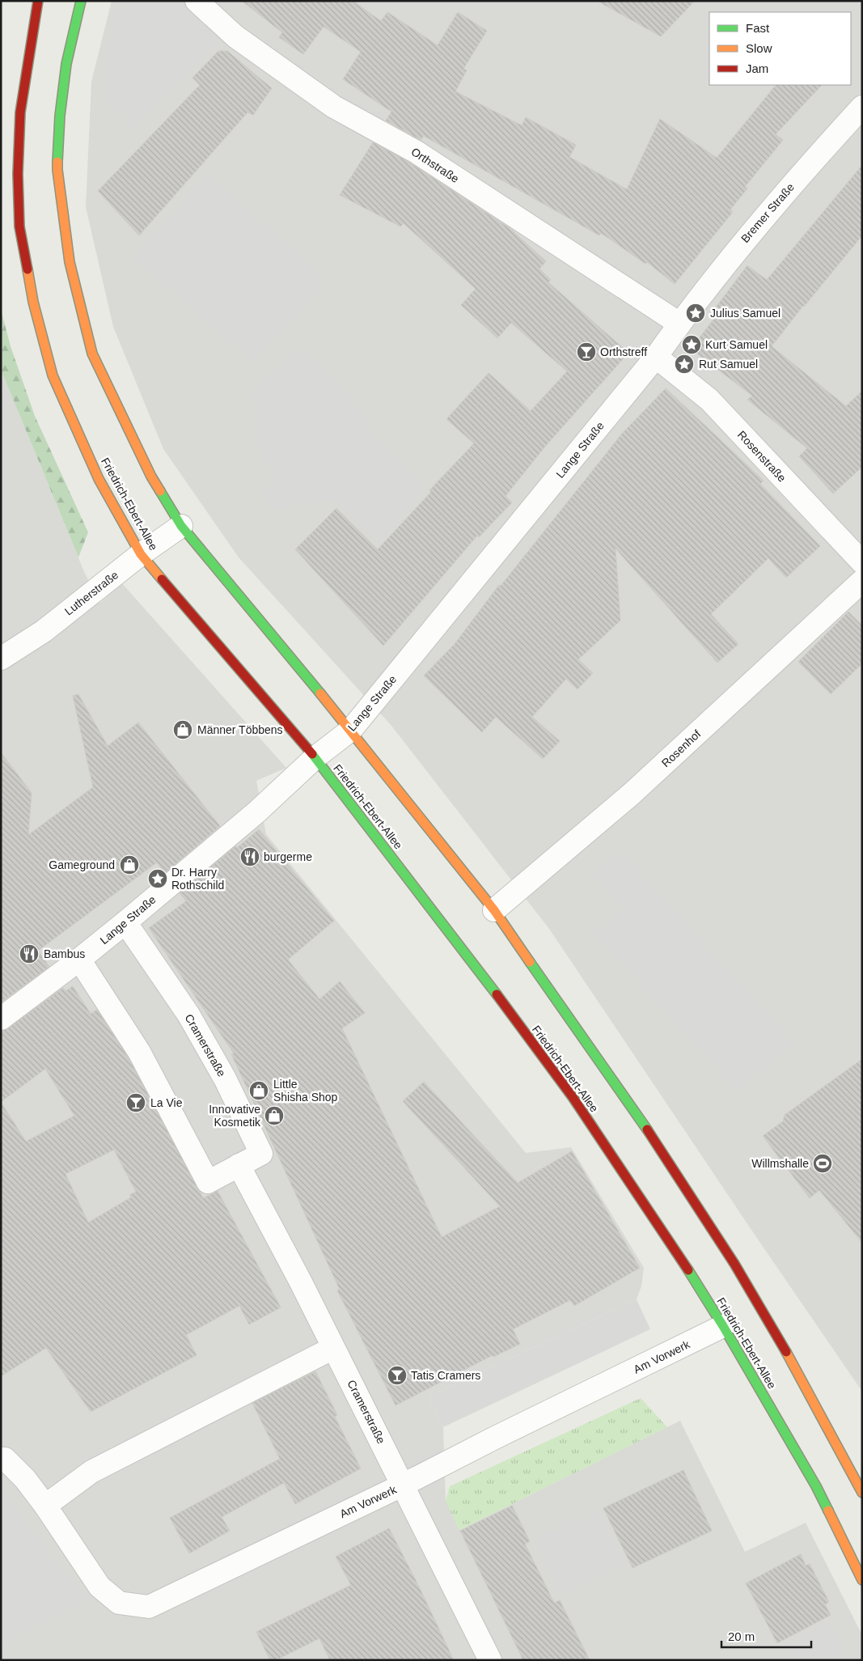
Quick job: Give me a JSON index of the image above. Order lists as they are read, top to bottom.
{
  "streets": {
    "main road": ["Friedrich-Ebert-Allee"],
    "street": [
      "Orthstraße",
      "Bremer Straße",
      "Lange Straße",
      "Rosenstraße",
      "Lutherstraße",
      "Rosenhof",
      "Cramerstraße",
      "Am Vorwerk"
    ]
  },
  "crossings": [
    ["Orthstraße", "Bremer Straße"],
    ["Orthstraße", "Lange Straße"],
    ["Bremer Straße", "Lange Straße"],
    ["Lange Straße", "Rosenstraße"],
    ["Lange Straße", "Friedrich-Ebert-Allee"],
    ["Lange Straße", "Cramerstraße"],
    ["Friedrich-Ebert-Allee", "Lutherstraße"],
    ["Friedrich-Ebert-Allee", "Am Vorwerk"],
    ["Cramerstraße", "Am Vorwerk"]
  ],
  "places": {
    "place": [
      "Julius Samuel",
      "Kurt Samuel",
      "Rut Samuel",
      "Dr. Harry Rothschild"
    ],
    "bar": ["Orthstreff", "La Vie", "Tatis Cramers"],
    "shop": [
      "Männer Többens",
      "Gameground",
      "Little Shisha Shop",
      "Innovative Kosmetik"
    ],
    "restaurant": ["burgerme", "Bambus"],
    "sports": ["Willmshalle"]
  },
  "legend": ["Fast", "Slow", "Jam"],
  "scale_bar": "20 m"
}
